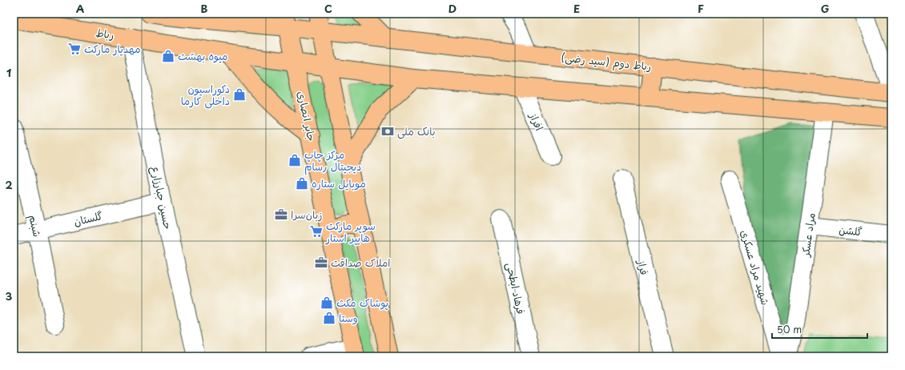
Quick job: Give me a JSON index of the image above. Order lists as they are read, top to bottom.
{
  "streets": {
    "main road": ["رباط", "رباط دوم (سید رضی)", "جابر انصاری"],
    "street": [
      "افراز",
      "حسین جبارزارع",
      "گلستان",
      "شبنم",
      "گلشن",
      "مراد عسکر",
      "فراز",
      "شهید مراد عسکری",
      "فرهاد ابطحی"
    ]
  },
  "crossings": [
    ["رباط", "جابر انصاری"],
    ["رباط", "حسین جبارزارع"],
    ["حسین جبارزارع", "گلستان"],
    ["گلستان", "شبنم"],
    ["گلشن", "مراد عسکر"]
  ],
  "places": {
    "supermarket": ["مهدیار مارکت", "سوپر مارکت هایپر استار"],
    "shop": [
      "میوه بهشت",
      "دکوراسیون داخلی کارما",
      "مرکز چاپ دیجیتال رسام",
      "موبایل ستاره",
      "پوشاک مکث",
      "وستا"
    ],
    "bank": ["بانک ملی"],
    "office": ["زبان‌سرا", "املاک صداقت"]
  },
  "scale_bar": "50 m",
  "grid": {
    "columns": [
      "A",
      "B",
      "C",
      "D",
      "E",
      "F",
      "G"
    ],
    "rows": ["1", "2", "3"]
  }
}
